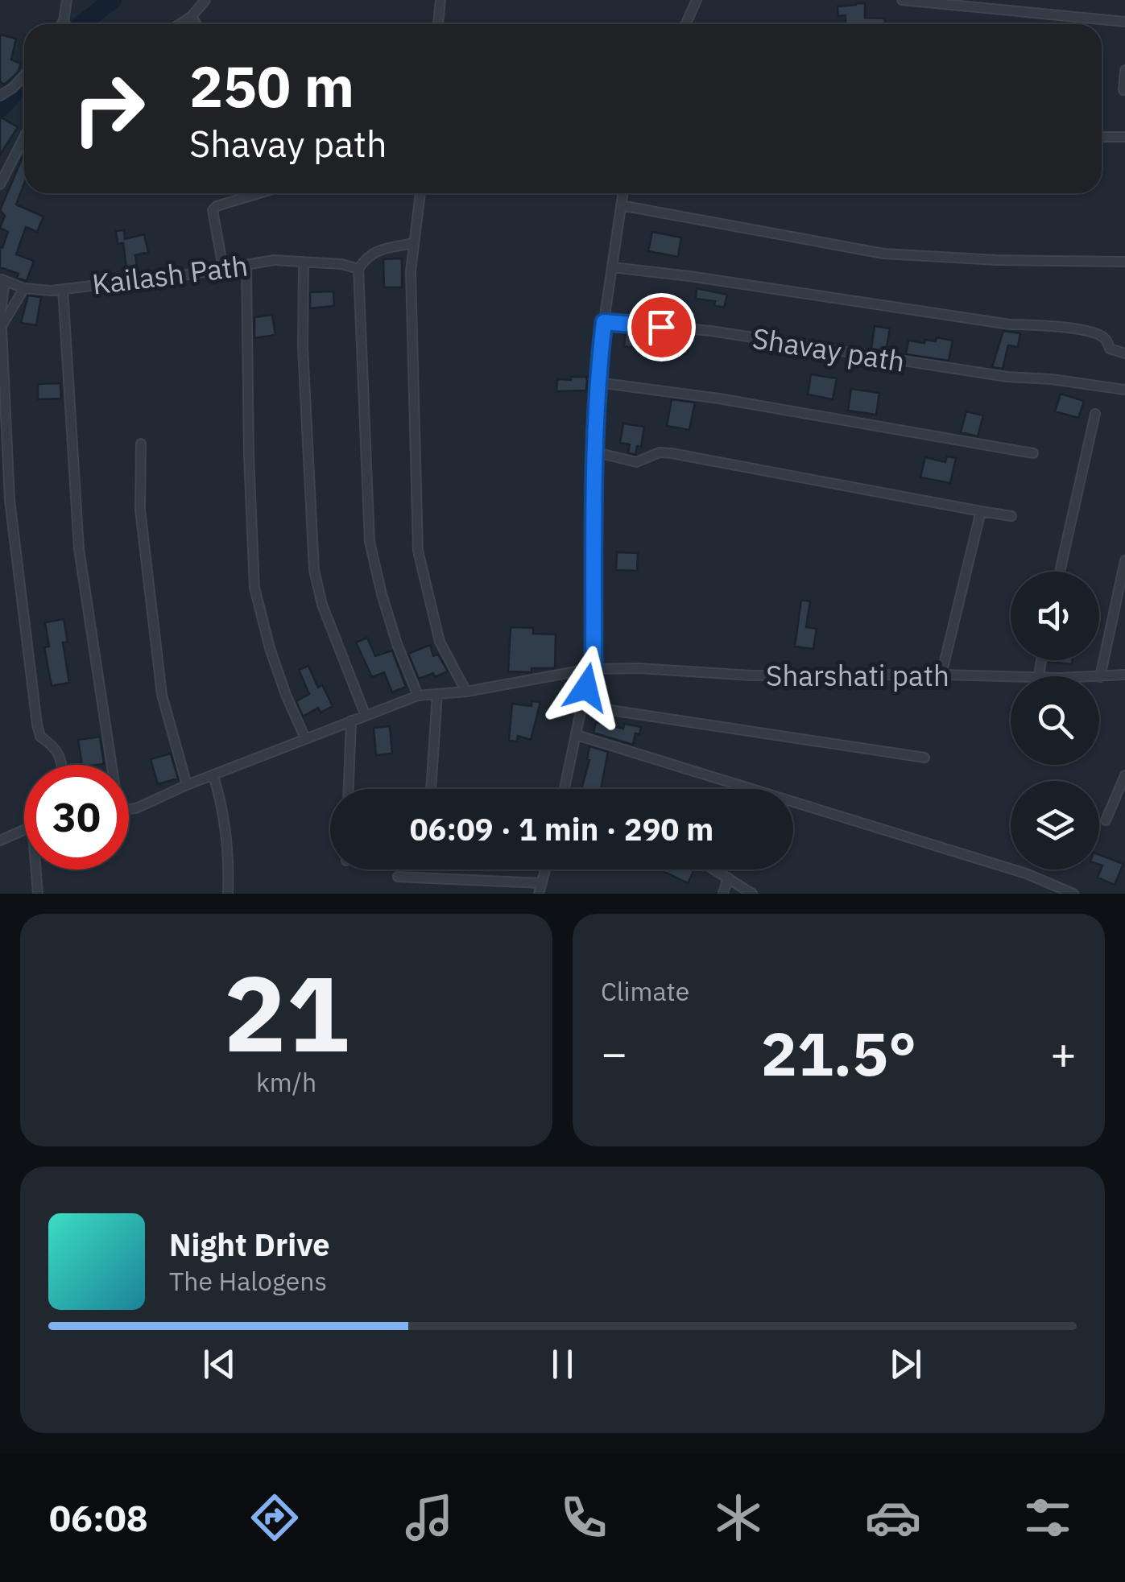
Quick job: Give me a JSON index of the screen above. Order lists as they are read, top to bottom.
{
  "streets": {
    "street": ["Kailash Path", "Shavay path", "Sharshati path"]
  },
  "page": {
    "turn": ["250 m", "Shavay path"],
    "limit": "30",
    "trip": "06:09 · 1 min · 290 m",
    "tile": [
      ["21", "km/h"],
      "Climate"
    ],
    "heat": ["−", "21.5°", "+"],
    "song": ["Night Drive", "The Halogens"],
    "tabs": "06:08"
  }
}
